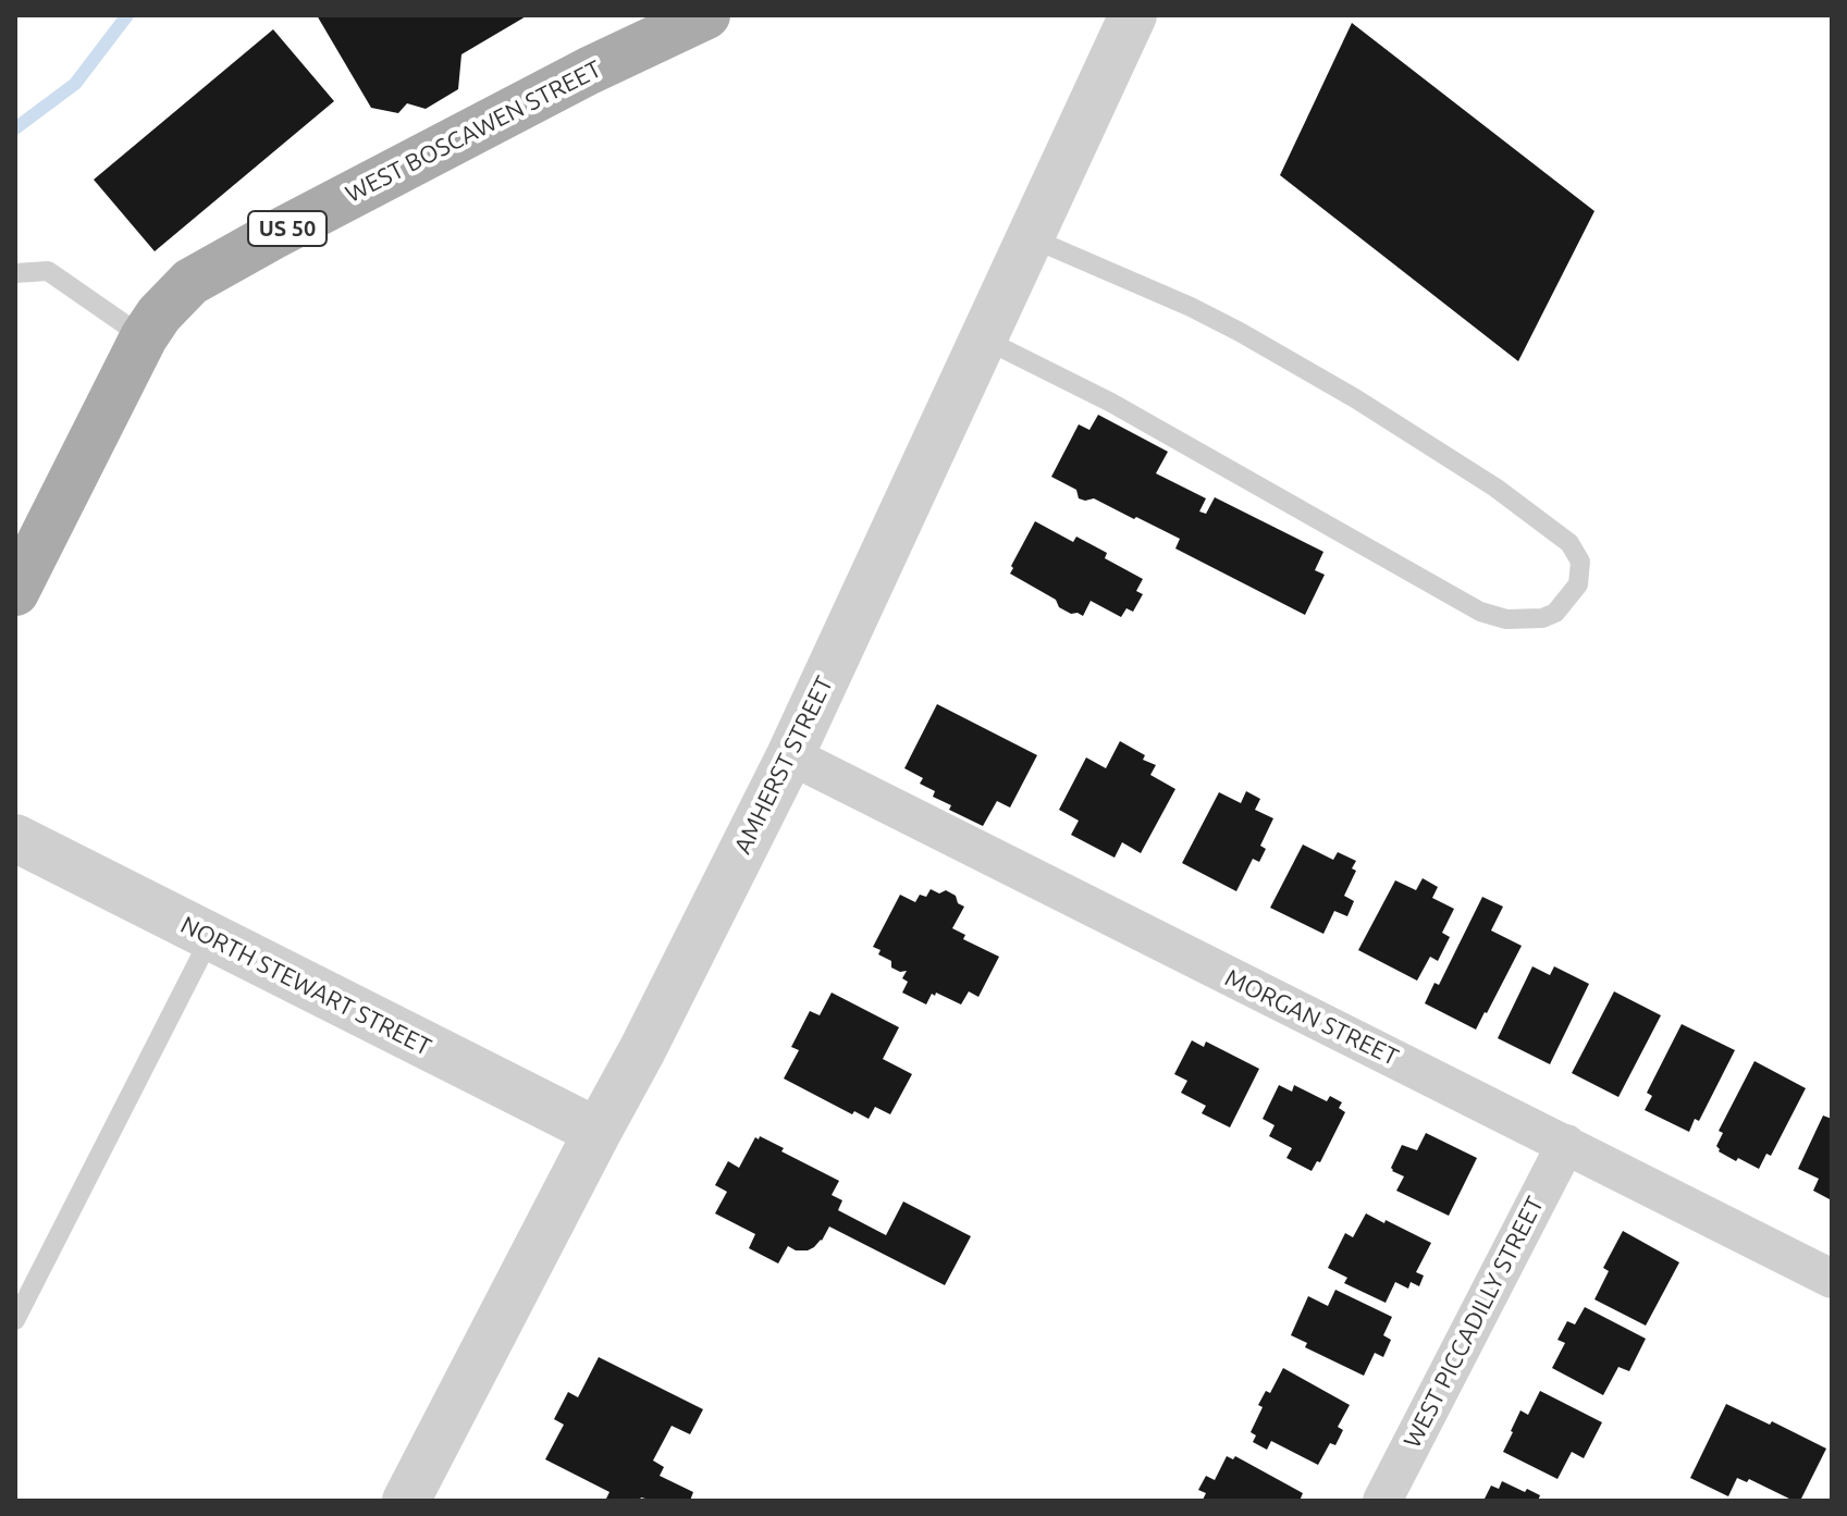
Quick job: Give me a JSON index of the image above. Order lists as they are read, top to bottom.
{
  "streets": {
    "main road": ["WEST BOSCAWEN STREET", "US 50"],
    "street": [
      "AMHERST STREET",
      "NORTH STEWART STREET",
      "MORGAN STREET",
      "WEST PICCADILLY STREET"
    ]
  },
  "crossings": [
    ["AMHERST STREET", "NORTH STEWART STREET"],
    ["AMHERST STREET", "MORGAN STREET"],
    ["MORGAN STREET", "WEST PICCADILLY STREET"]
  ]
}
